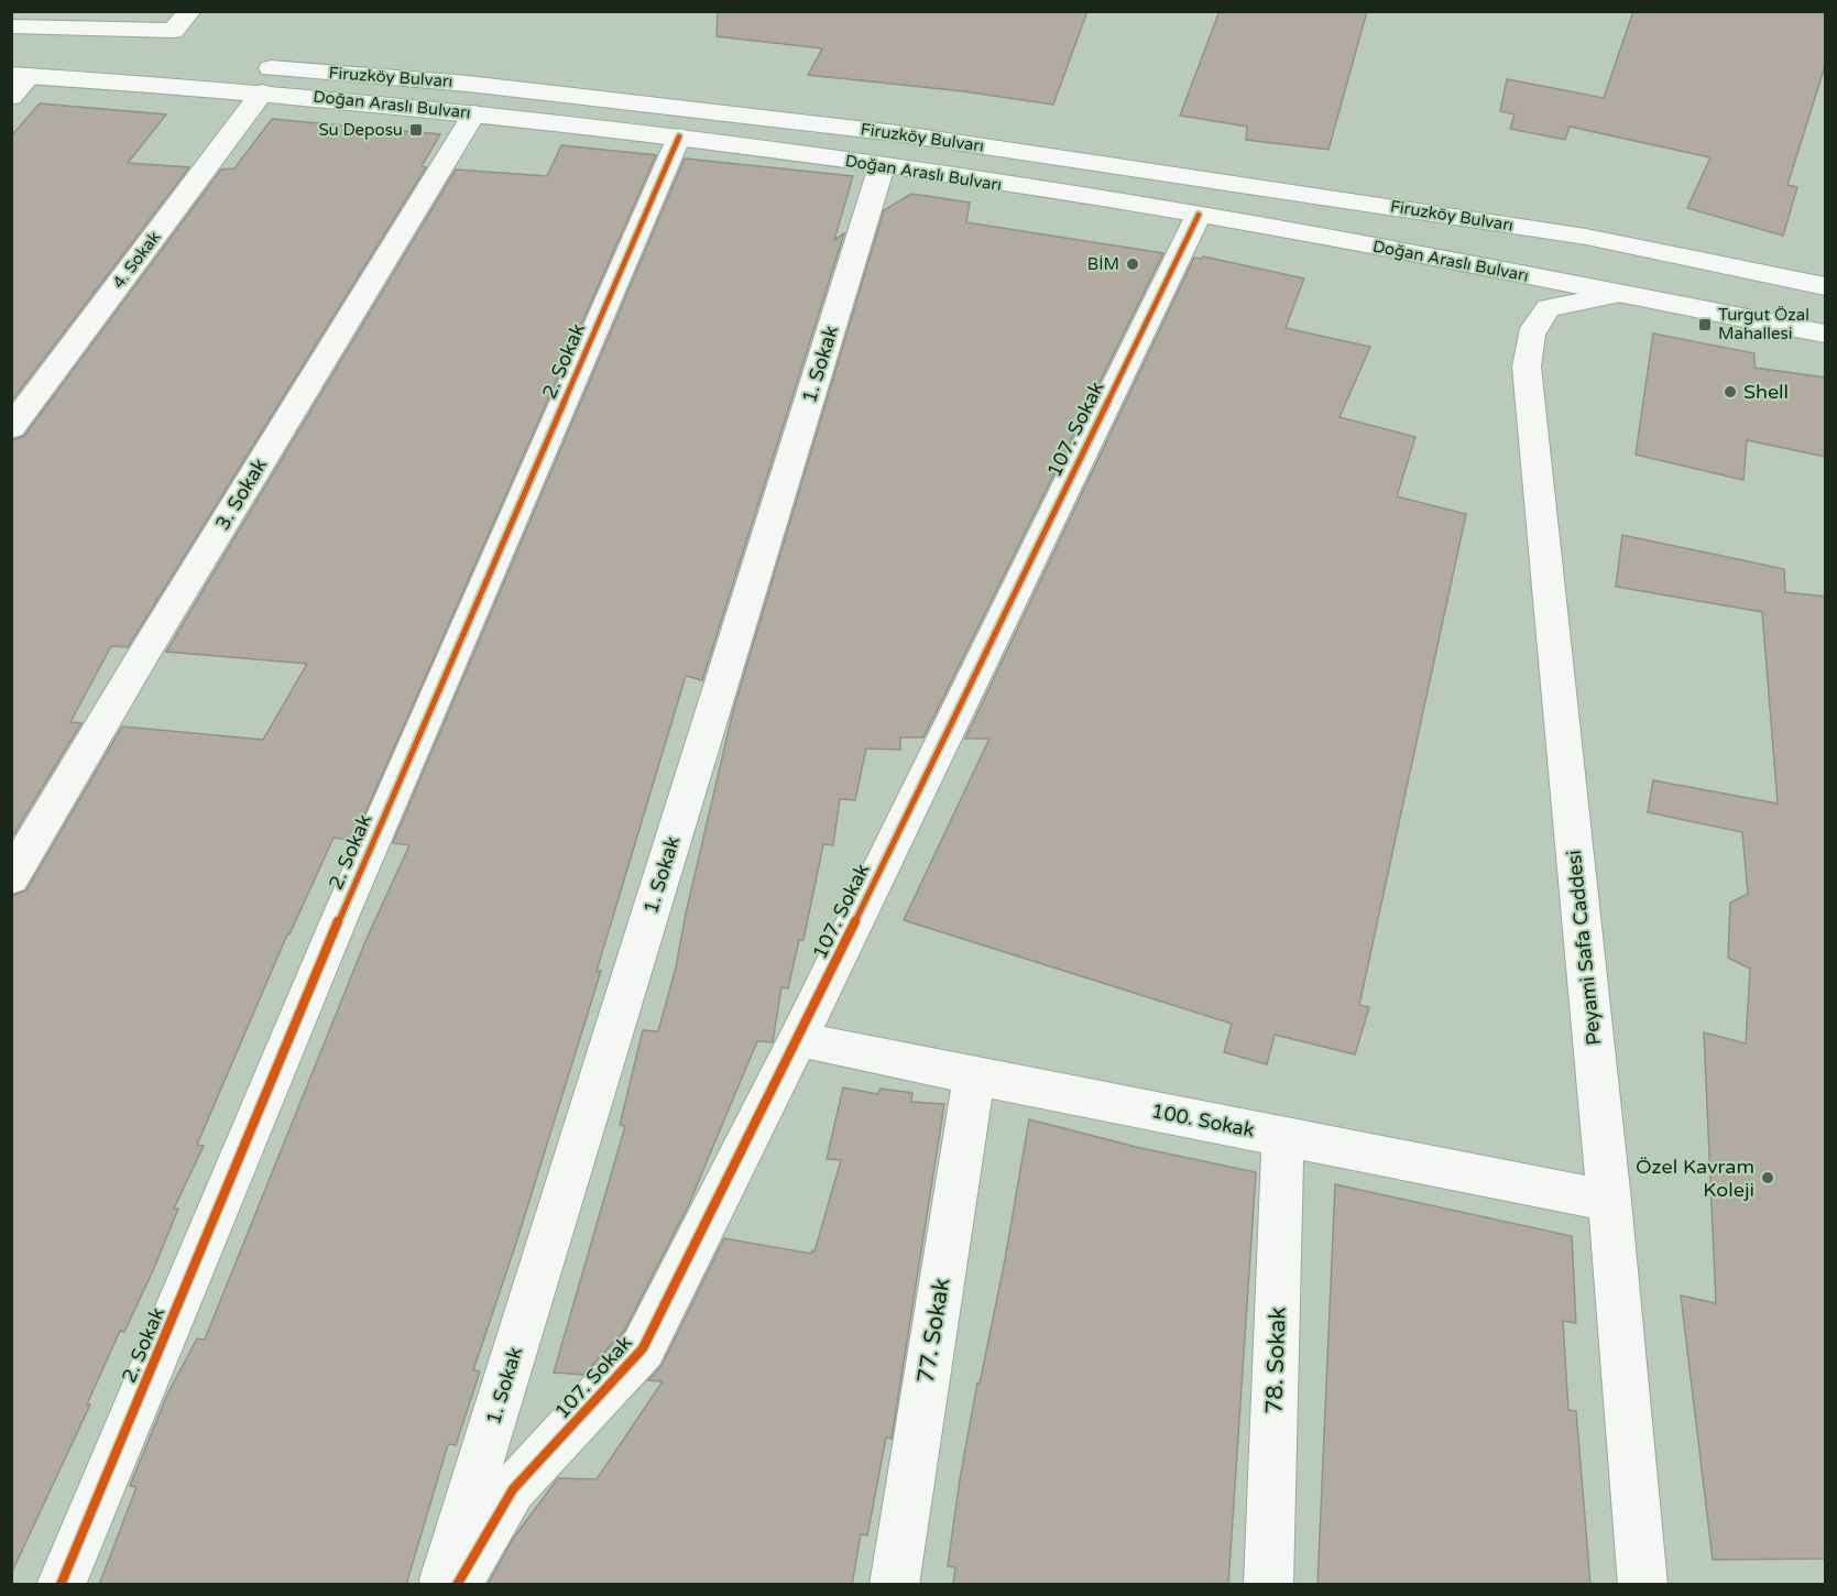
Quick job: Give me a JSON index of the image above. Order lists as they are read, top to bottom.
{
  "streets": {
    "street": [
      "Firuzköy Bulvarı",
      "Doğan Araslı Bulvarı",
      "4. Sokak",
      "2. Sokak",
      "1. Sokak",
      "107. Sokak",
      "3. Sokak",
      "Peyami Safa Caddesi",
      "100. Sokak",
      "77. Sokak",
      "78. Sokak"
    ]
  },
  "crossings": [
    ["Doğan Araslı Bulvarı", "4. Sokak"],
    ["Doğan Araslı Bulvarı", "2. Sokak"],
    ["Doğan Araslı Bulvarı", "1. Sokak"],
    ["Doğan Araslı Bulvarı", "107. Sokak"],
    ["Doğan Araslı Bulvarı", "3. Sokak"],
    ["107. Sokak", "100. Sokak"],
    ["Peyami Safa Caddesi", "100. Sokak"],
    ["100. Sokak", "77. Sokak"],
    ["100. Sokak", "78. Sokak"]
  ],
  "places": {
    "transit": ["Su Deposu", "Turgut Özal Mahallesi"],
    "other": ["BİM", "Shell", "Özel Kavram Koleji"]
  }
}
